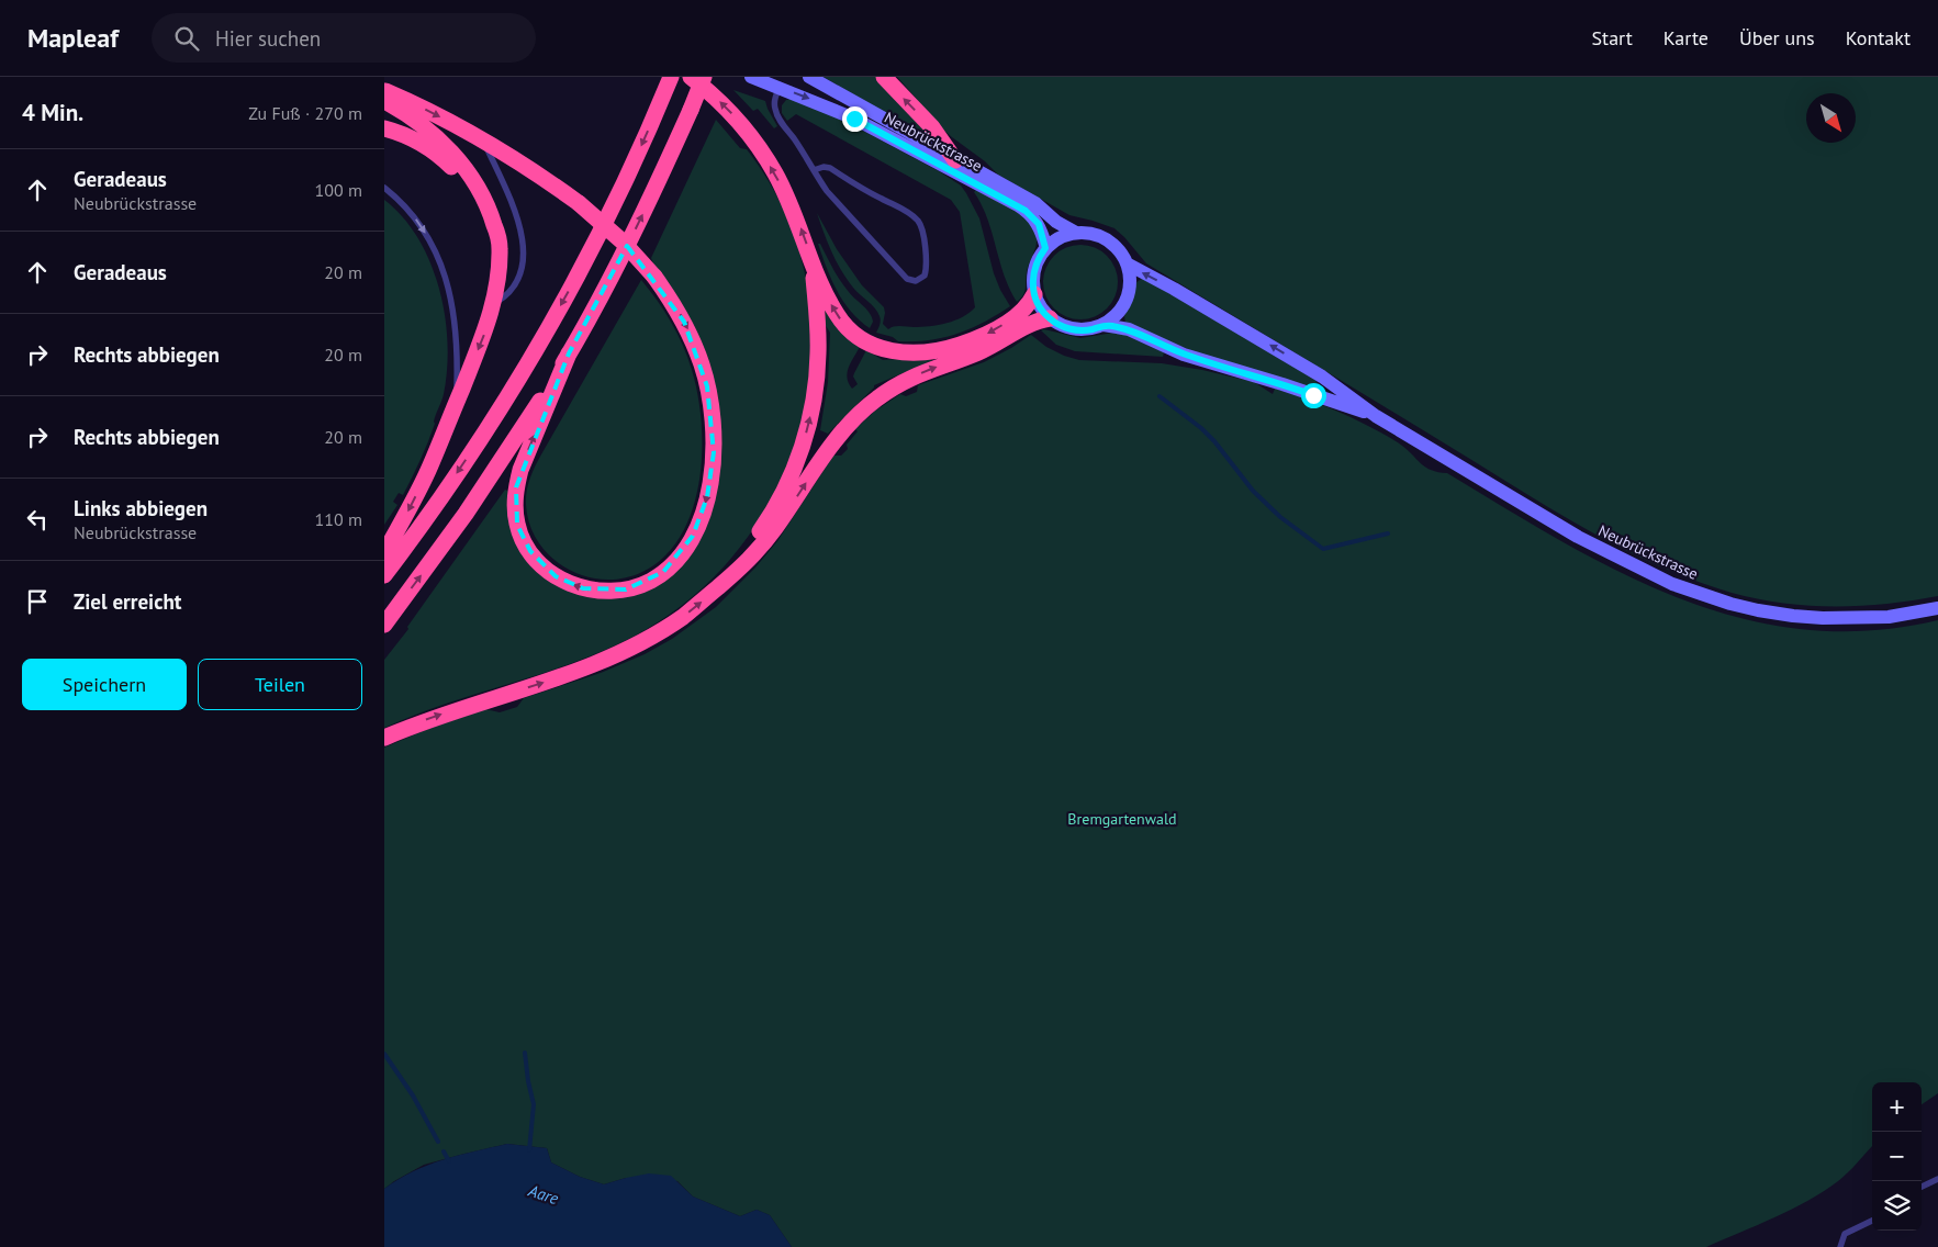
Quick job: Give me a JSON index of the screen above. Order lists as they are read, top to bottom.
{
  "streets": {
    "main road": ["Neubrückstrasse"]
  },
  "water": ["Aare"],
  "parks": ["Bremgartenwald"],
  "north": "bottom right",
  "page": {
    "header": "Mapleaf",
    "search": "Hier suchen",
    "nav": [
      "Start",
      "Karte",
      "Über uns",
      "Kontakt"
    ],
    "heading": ["4 Min.", "Zu Fuß · 270 m"],
    "list": [
      ["Geradeaus", "Neubrückstrasse", "100 m"],
      ["Geradeaus", "20 m"],
      ["Rechts abbiegen", "20 m"],
      ["Rechts abbiegen", "20 m"],
      ["Links abbiegen", "Neubrückstrasse", "110 m"],
      "Ziel erreicht"
    ],
    "buttons": ["Speichern", "Teilen"],
    "map_buttons": ["+", "−"]
  }
}
